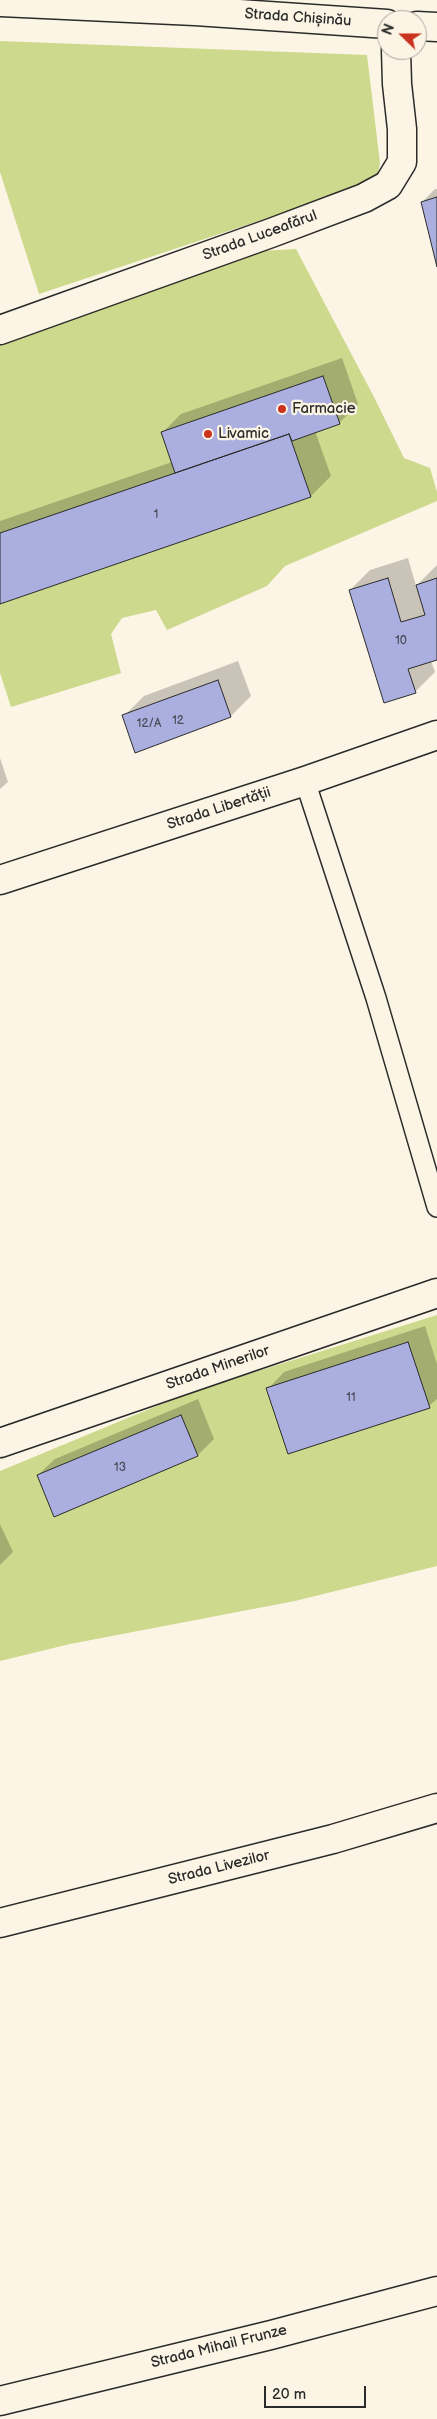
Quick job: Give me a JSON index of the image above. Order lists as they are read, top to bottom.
{
  "streets": {
    "street": [
      "Strada Chișinău",
      "Strada Luceafărul",
      "Strada Libertății",
      "Strada Minerilor",
      "Strada Livezilor",
      "Strada Mihail Frunze"
    ]
  },
  "places": ["Farmacie", "Livamic"],
  "house_numbers": [
    "1",
    "10",
    "12",
    "12/A",
    "11",
    "13"
  ],
  "scale_bar": "20 m",
  "north": "left"
}
